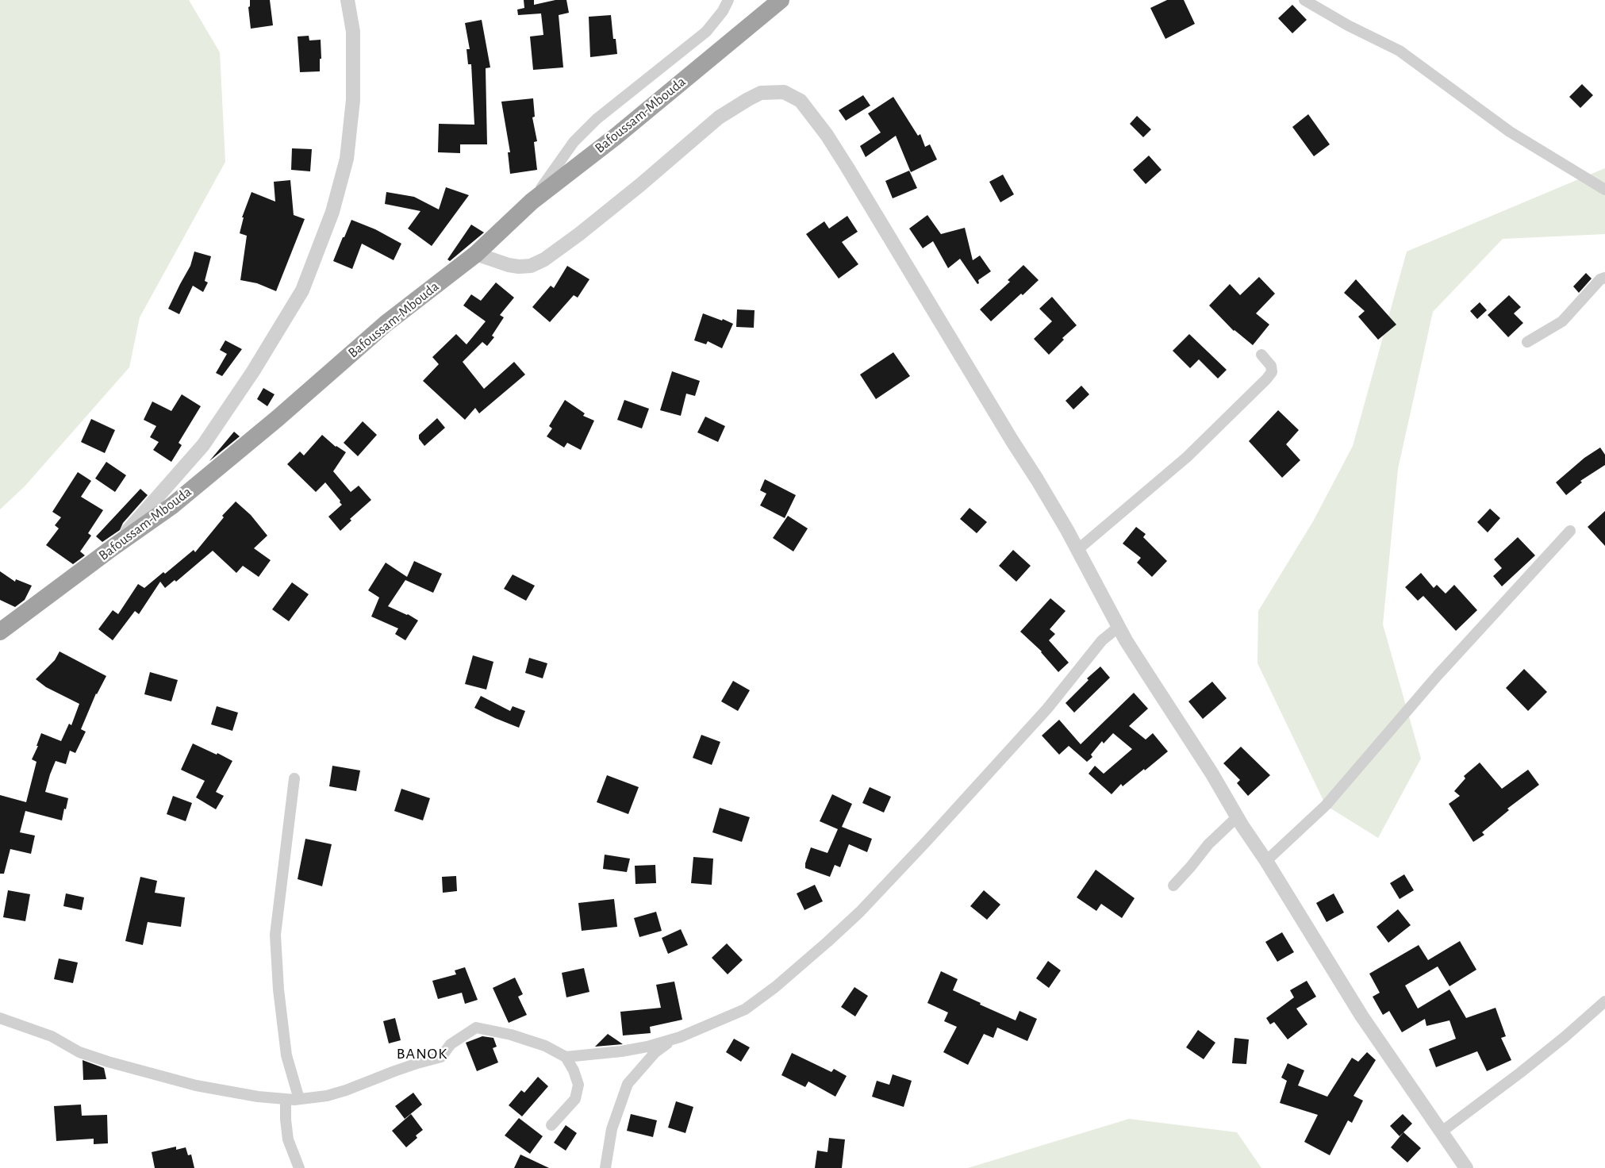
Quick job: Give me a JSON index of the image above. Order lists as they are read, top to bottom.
{
  "streets": {
    "highway": ["Bafoussam-Mbouda"]
  },
  "districts": ["BANOK"]
}
